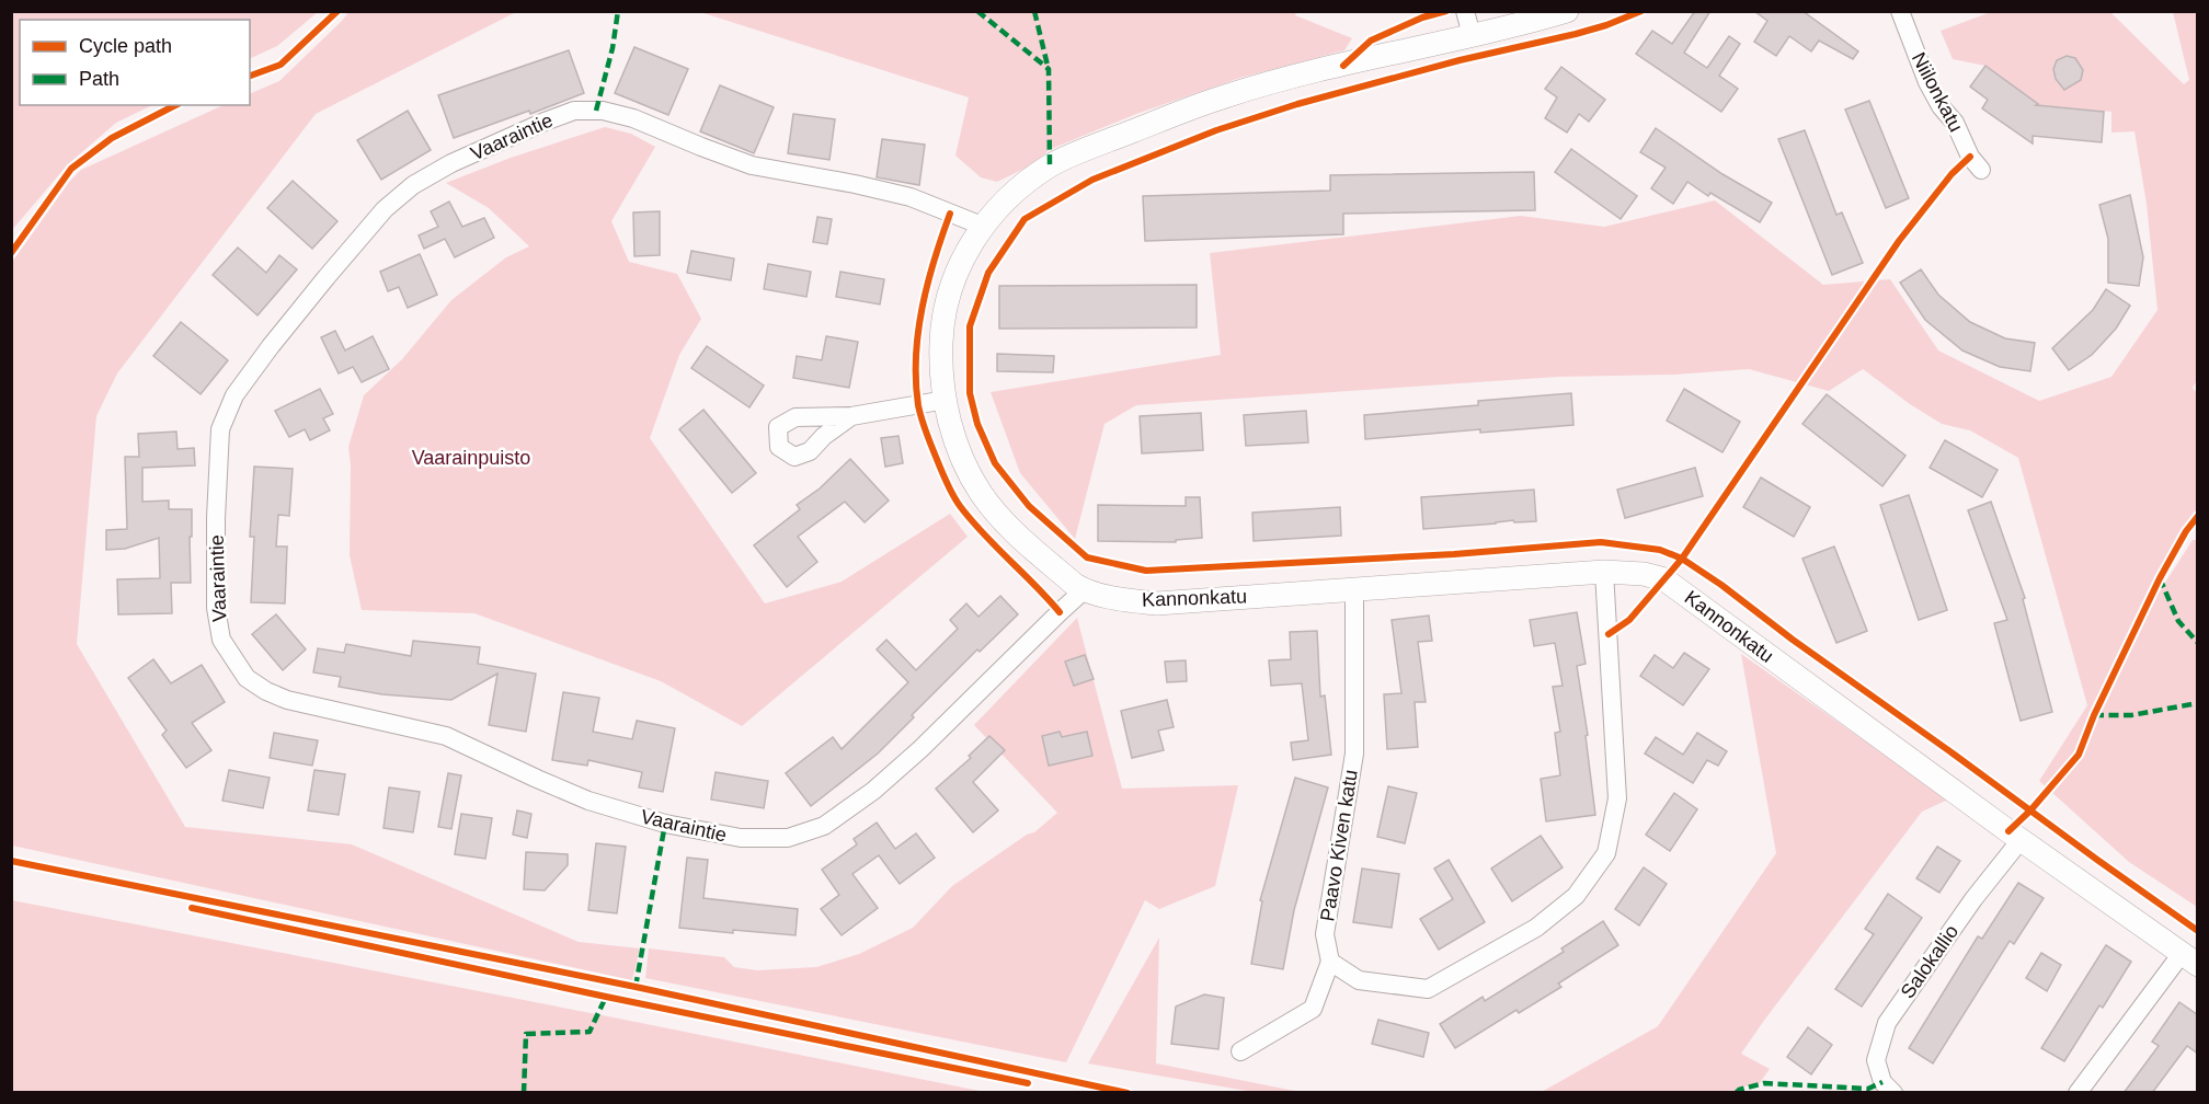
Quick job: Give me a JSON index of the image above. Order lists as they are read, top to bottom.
{
  "streets": {
    "street": [
      "Niilonkatu",
      "Vaaraintie",
      "Kannonkatu",
      "Paavo Kiven katu",
      "Salokallio"
    ]
  },
  "crossings": [
    ["Vaaraintie", "Kannonkatu"],
    ["Kannonkatu", "Paavo Kiven katu"],
    ["Kannonkatu", "Salokallio"]
  ],
  "parks": ["Vaarainpuisto"],
  "legend": ["Cycle path", "Path"]
}
